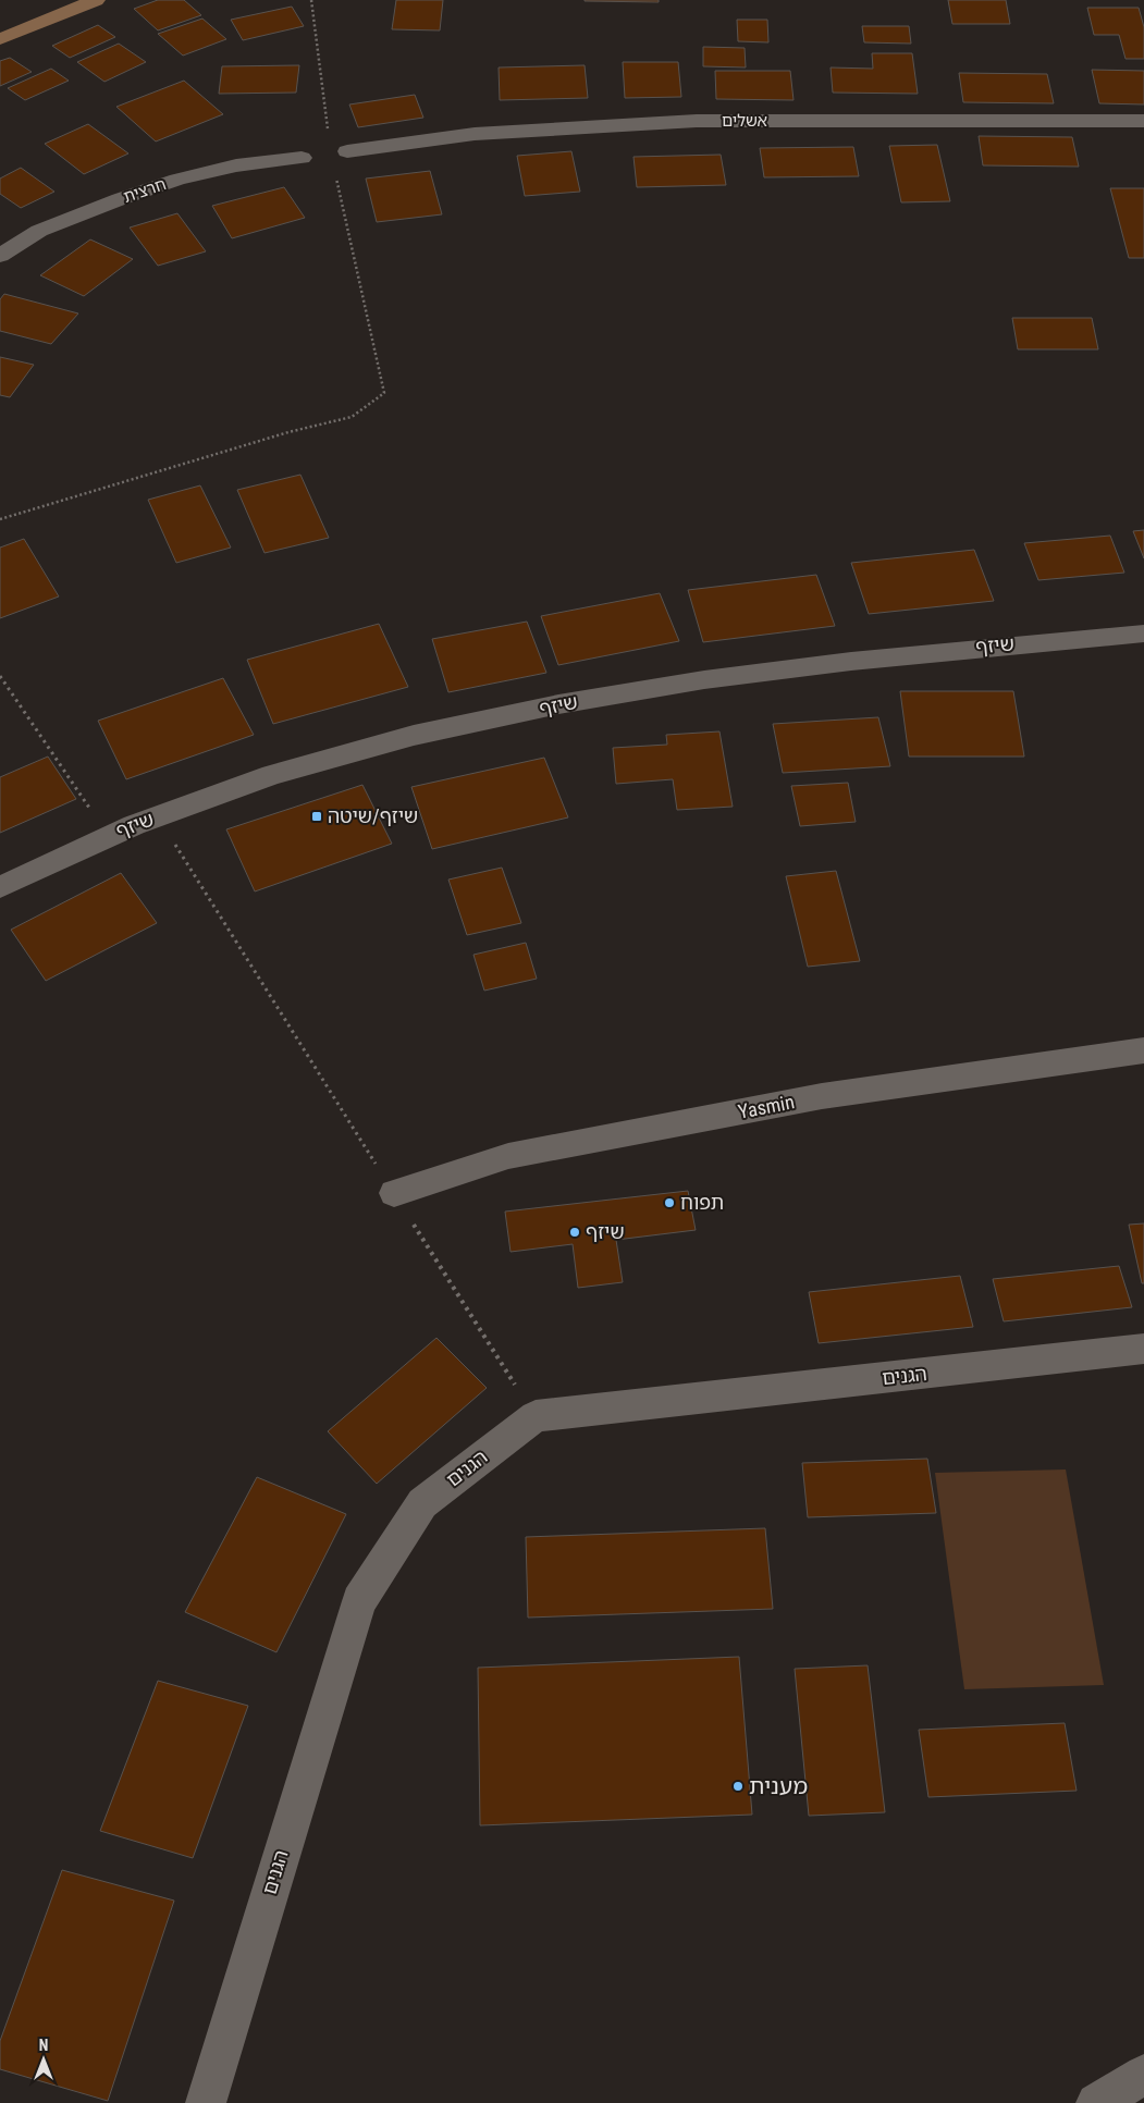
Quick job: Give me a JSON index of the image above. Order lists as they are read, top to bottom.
{
  "streets": {
    "street": [
      "אשלים",
      "חרצית",
      "שיזף",
      "Yasmin",
      "הגנים"
    ]
  },
  "places": {
    "transit": ["שיזף/שיטה"],
    "other": ["תפוח", "שיזף", "מענית"]
  },
  "north": "top"
}
